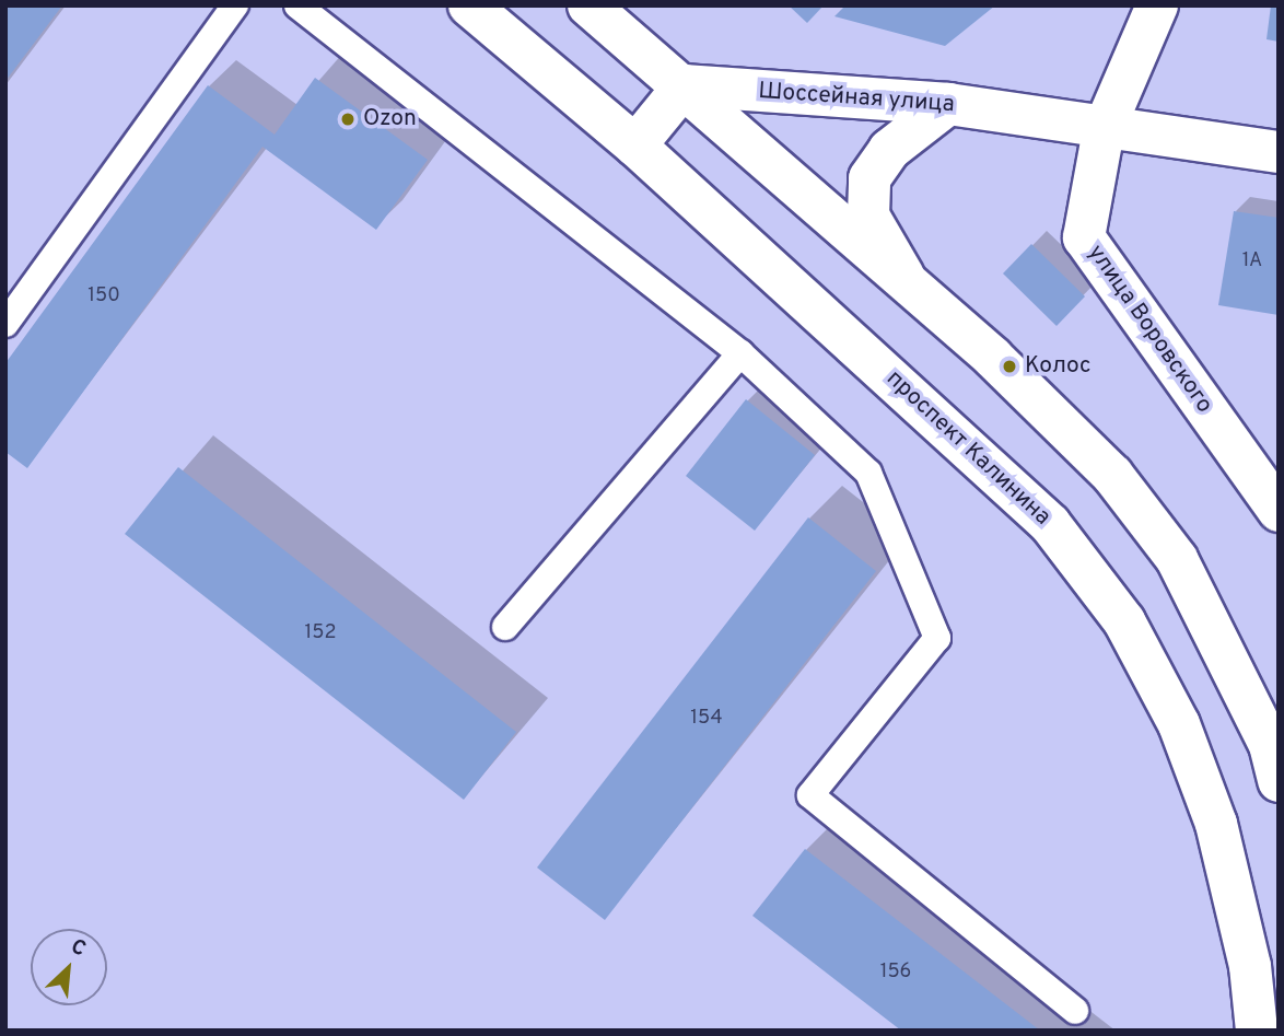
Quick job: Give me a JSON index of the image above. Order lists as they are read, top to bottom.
{
  "streets": {
    "main road": ["Шоссейная улица", "улица Воровского", "проспект Калинина"]
  },
  "crossings": [
    ["Шоссейная улица", "улица Воровского"]
  ],
  "places": ["Ozon", "Колос"],
  "house_numbers": [
    "1А",
    "150",
    "152",
    "154",
    "156"
  ],
  "north": "top right"
}
